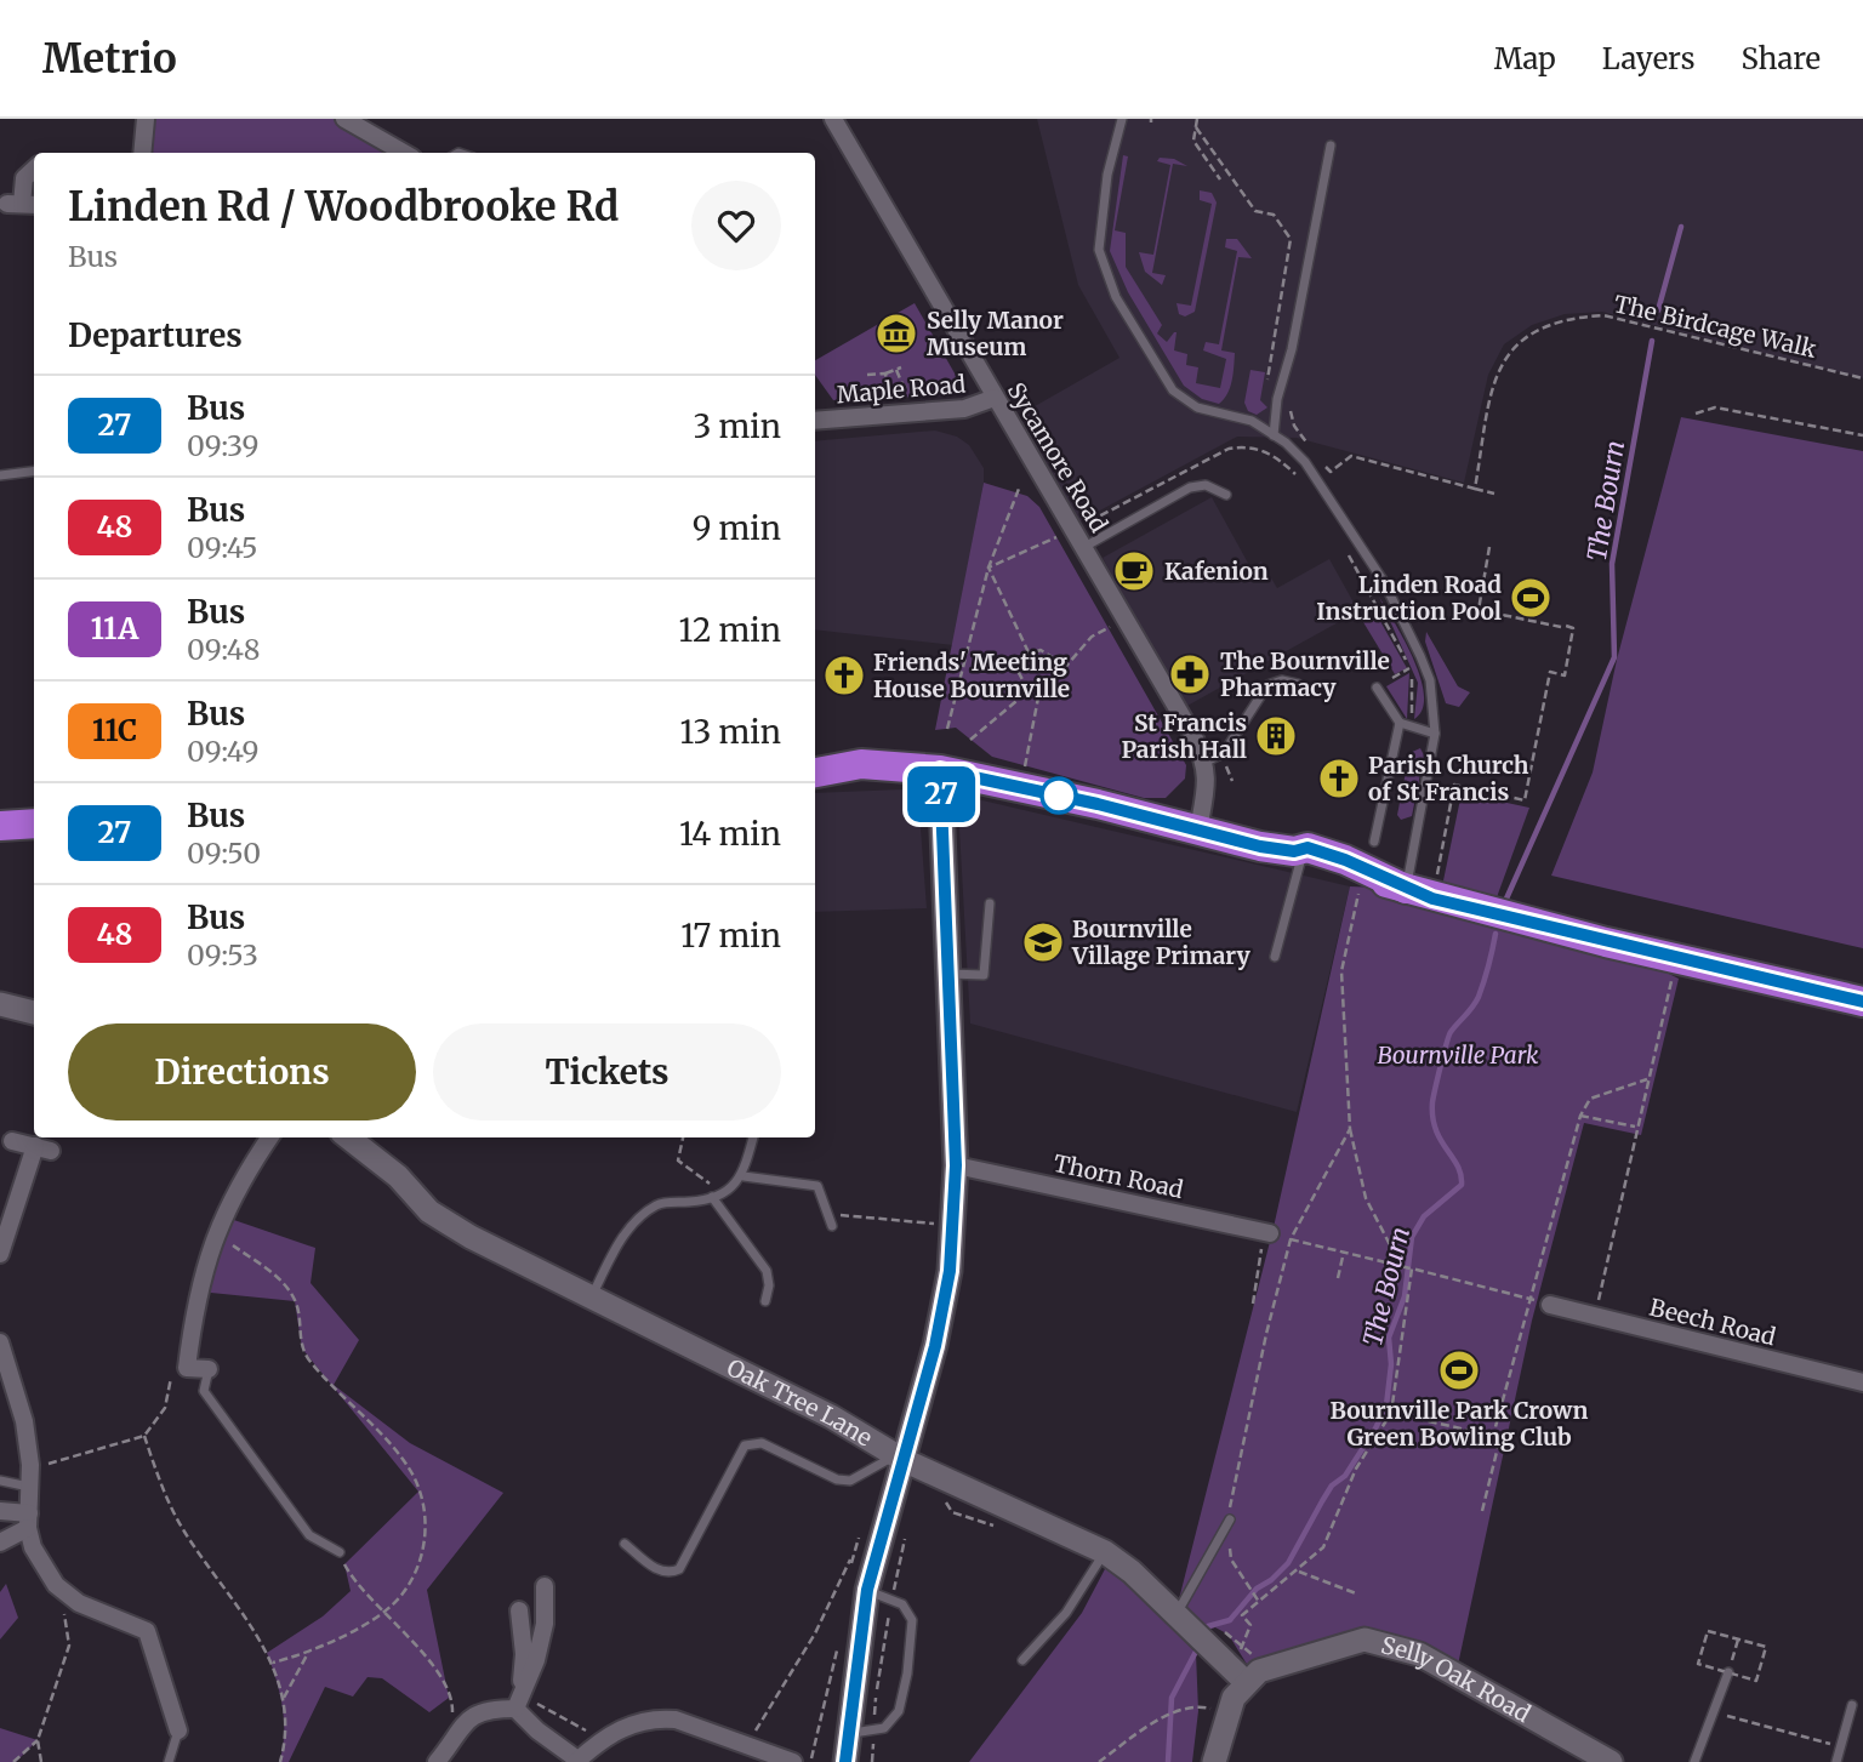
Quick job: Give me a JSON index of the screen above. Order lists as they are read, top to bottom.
{
  "streets": {
    "street": [
      "Maple Road",
      "Sycamore Road",
      "Thorn Road",
      "Beech Road",
      "Oak Tree Lane",
      "Selly Oak Road"
    ],
    "path": ["The Birdcage Walk"]
  },
  "crossings": [
    ["Maple Road", "Sycamore Road"],
    ["Oak Tree Lane", "Selly Oak Road"]
  ],
  "water": ["The Bourn"],
  "parks": ["Bournville Park"],
  "places": {
    "museum": ["Selly Manor Museum"],
    "cafe": ["Kafenion"],
    "sports": ["Linden Road Instruction Pool", "Bournville Park Crown Green Bowling Club"],
    "pharmacy": ["The Bournville Pharmacy"],
    "church": ["Friends' Meeting House Bournville", "Parish Church of St Francis"],
    "building": ["St Francis Parish Hall"],
    "school or university": ["Bournville Village Primary"]
  },
  "lines": ["bus line 27"],
  "page": {
    "header": "Metrio",
    "nav": ["Map", "Layers", "Share"],
    "on_map": "27",
    "heading": [
      ["Linden Rd / Woodbrooke Rd", "Bus"],
      "Departures"
    ],
    "list": [
      {
        "mark": "27",
        "name": "Bus",
        "note": "09:39",
        "value": "3 min"
      },
      {
        "mark": "48",
        "name": "Bus",
        "note": "09:45",
        "value": "9 min"
      },
      {
        "mark": "11A",
        "name": "Bus",
        "note": "09:48",
        "value": "12 min"
      },
      {
        "mark": "11C",
        "name": "Bus",
        "note": "09:49",
        "value": "13 min"
      },
      {
        "mark": "27",
        "name": "Bus",
        "note": "09:50",
        "value": "14 min"
      },
      {
        "mark": "48",
        "name": "Bus",
        "note": "09:53",
        "value": "17 min"
      }
    ],
    "buttons": ["Directions", "Tickets"]
  }
}
